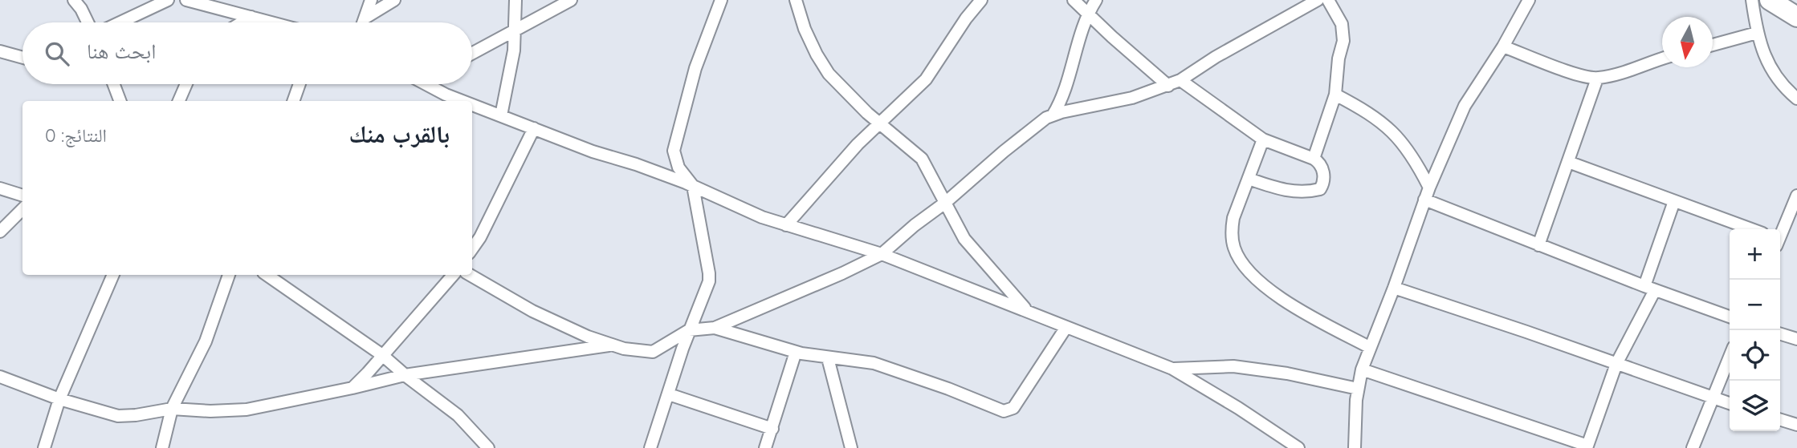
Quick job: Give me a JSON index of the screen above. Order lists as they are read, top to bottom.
{
  "north": "bottom",
  "page": {
    "search": "ابحث هنا",
    "heading": ["بالقرب منك", "النتائج: 0"],
    "map_buttons": ["+", "−"]
  }
}
